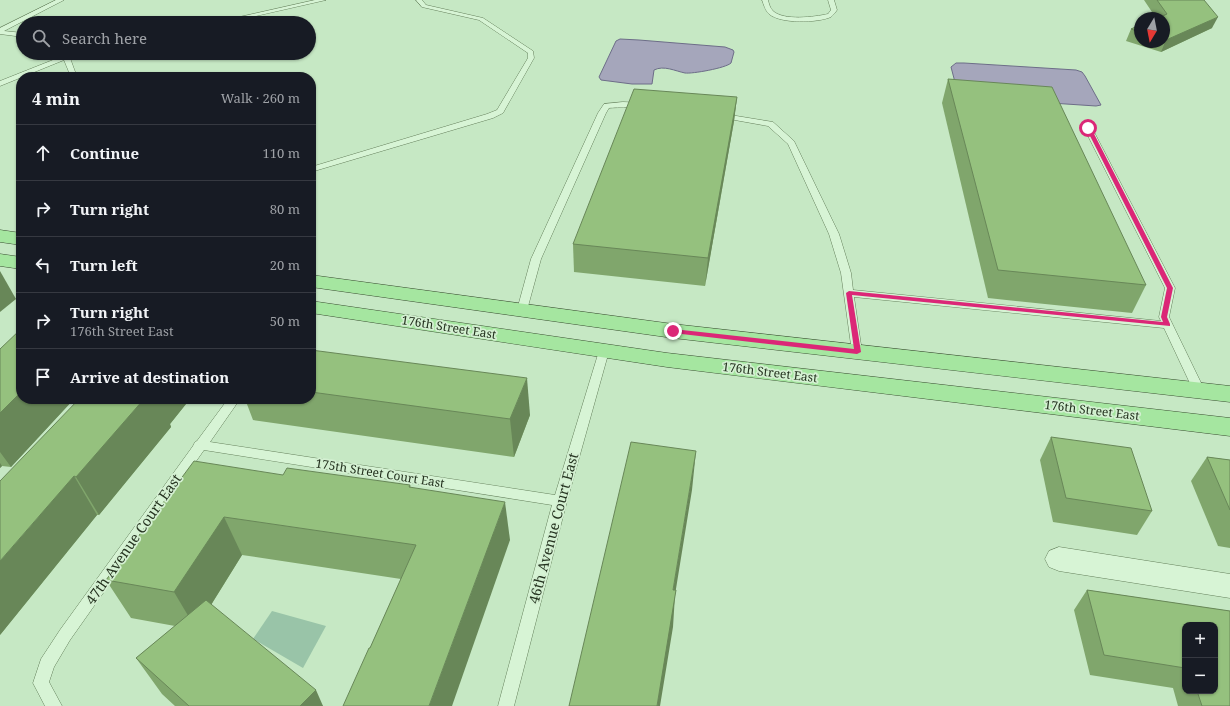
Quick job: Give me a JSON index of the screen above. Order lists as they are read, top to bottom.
{
  "streets": {
    "main road": ["176th Street East"],
    "lane": ["175th Street Court East", "46th Avenue Court East", "47th Avenue Court East"]
  },
  "crossings": [
    ["176th Street East", "46th Avenue Court East"],
    ["175th Street Court East", "46th Avenue Court East"],
    ["175th Street Court East", "47th Avenue Court East"]
  ],
  "north": "bottom",
  "page": {
    "search": "Search here",
    "heading": ["4 min", "Walk · 260 m"],
    "list": [
      ["Continue", "110 m"],
      ["Turn right", "80 m"],
      ["Turn left", "20 m"],
      ["Turn right", "176th Street East", "50 m"],
      "Arrive at destination"
    ],
    "map_buttons": ["+", "−"]
  }
}
